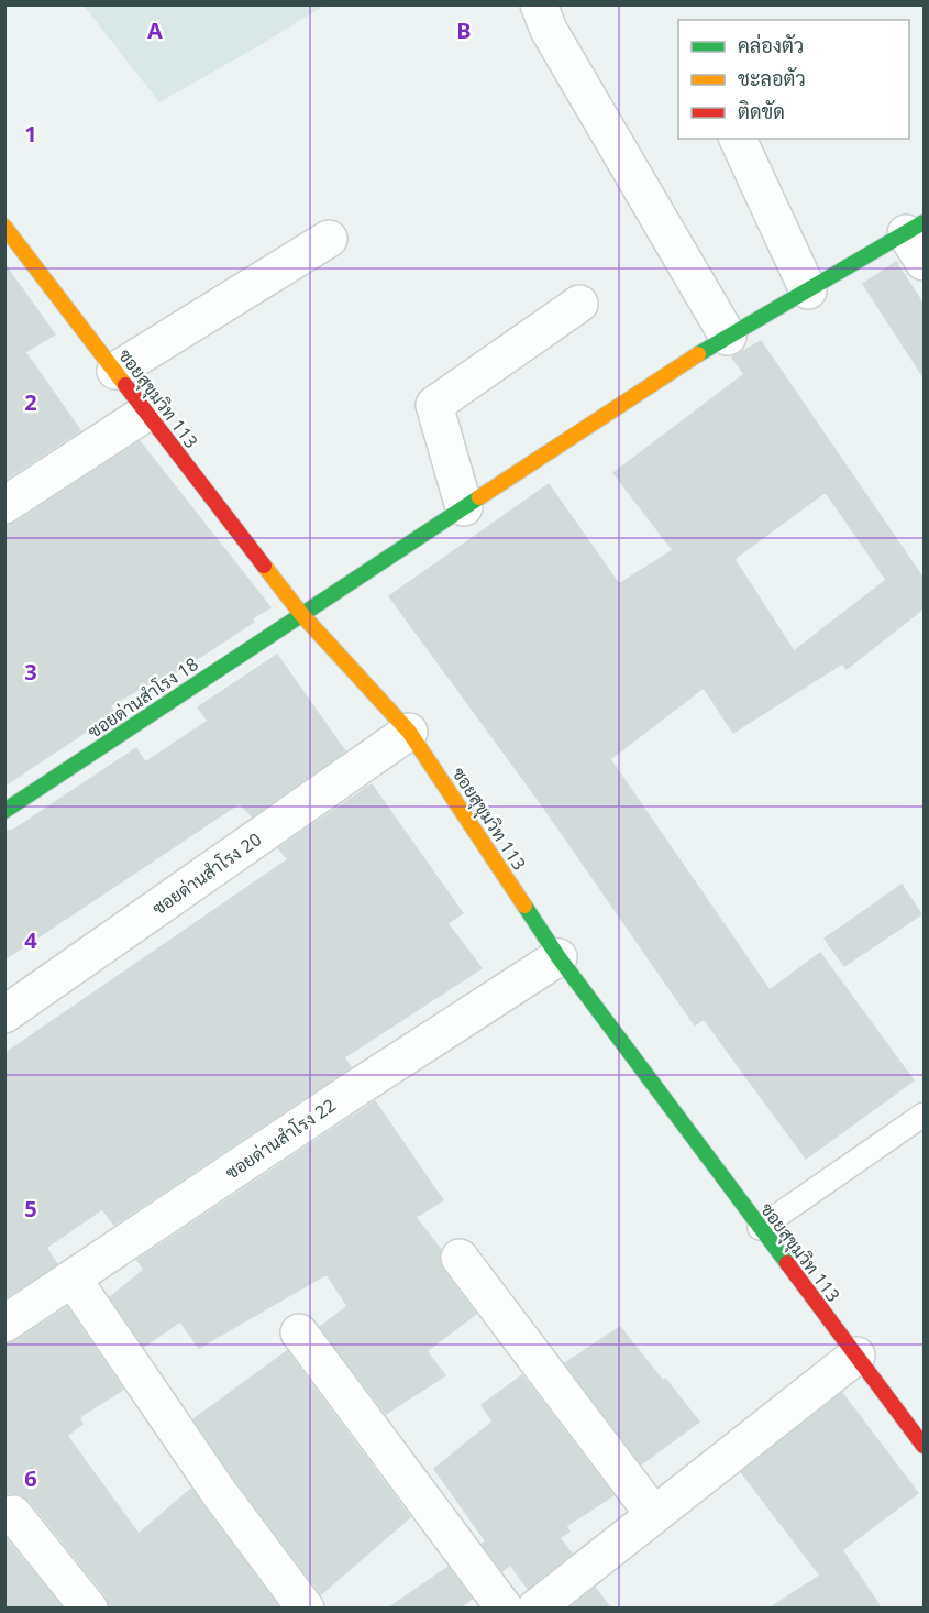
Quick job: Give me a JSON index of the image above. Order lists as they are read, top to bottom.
{
  "streets": {
    "main road": ["ซอยสุขุมวิท 113", "ซอยด่านสำโรง 18"],
    "street": ["ซอยด่านสำโรง 20", "ซอยด่านสำโรง 22"]
  },
  "crossings": [
    ["ซอยสุขุมวิท 113", "ซอยด่านสำโรง 18"],
    ["ซอยสุขุมวิท 113", "ซอยด่านสำโรง 20"],
    ["ซอยสุขุมวิท 113", "ซอยด่านสำโรง 22"]
  ],
  "legend": ["คล่องตัว", "ชะลอตัว", "ติดขัด"],
  "grid": {
    "columns": ["A", "B"],
    "rows": [
      "1",
      "2",
      "3",
      "4",
      "5",
      "6"
    ]
  }
}
